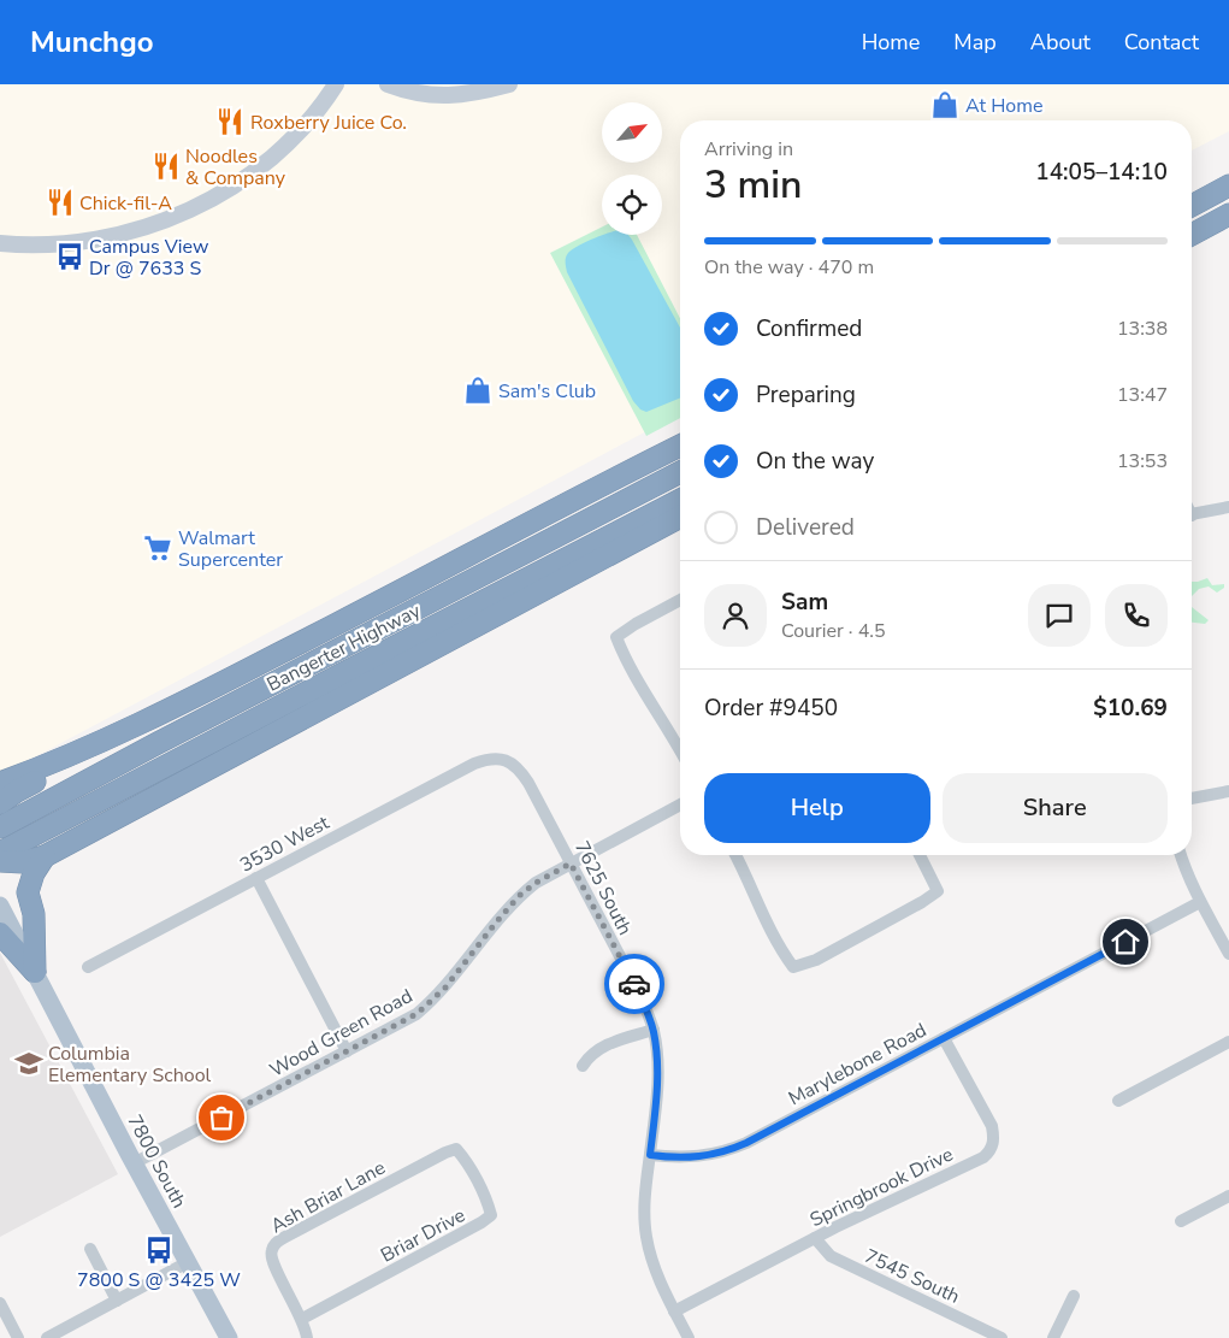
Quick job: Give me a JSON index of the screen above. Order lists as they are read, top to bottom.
{
  "streets": {
    "highway": ["Bangerter Highway"],
    "main road": ["7800 South"],
    "street": [
      "3530 West",
      "7625 South",
      "Wood Green Road",
      "Marylebone Road",
      "Springbrook Drive",
      "Ash Briar Lane",
      "Briar Drive",
      "7545 South"
    ]
  },
  "crossings": [
    ["3530 West", "7625 South"],
    ["7625 South", "Wood Green Road"],
    ["7625 South", "Marylebone Road"],
    ["7625 South", "Springbrook Drive"],
    ["Wood Green Road", "7800 South"],
    ["Marylebone Road", "Springbrook Drive"],
    ["Springbrook Drive", "7545 South"],
    ["Ash Briar Lane", "Briar Drive"]
  ],
  "places": {
    "shop": ["At Home", "Sam's Club"],
    "restaurant": ["Roxberry Juice Co.", "Noodles & Company", "Chick-fil-A"],
    "bus stop": ["Campus View Dr @ 7633 S", "7800 S @ 3425 W"],
    "supermarket": ["Walmart Supercenter"],
    "school or university": ["Columbia Elementary School"]
  },
  "north": "top right",
  "page": {
    "header": "Munchgo",
    "nav": [
      "Home",
      "Map",
      "About",
      "Contact"
    ],
    "heading": ["3 min", "Arriving in", "14:05–14:10"],
    "panel": [
      "Sam",
      "Courier · 4.5",
      "Order #9450",
      "$10.69"
    ],
    "bar": "On the way · 470 m",
    "list": [
      ["Confirmed", "13:38"],
      ["Preparing", "13:47"],
      ["On the way", "13:53"],
      "Delivered"
    ],
    "buttons": ["Help", "Share"]
  }
}
